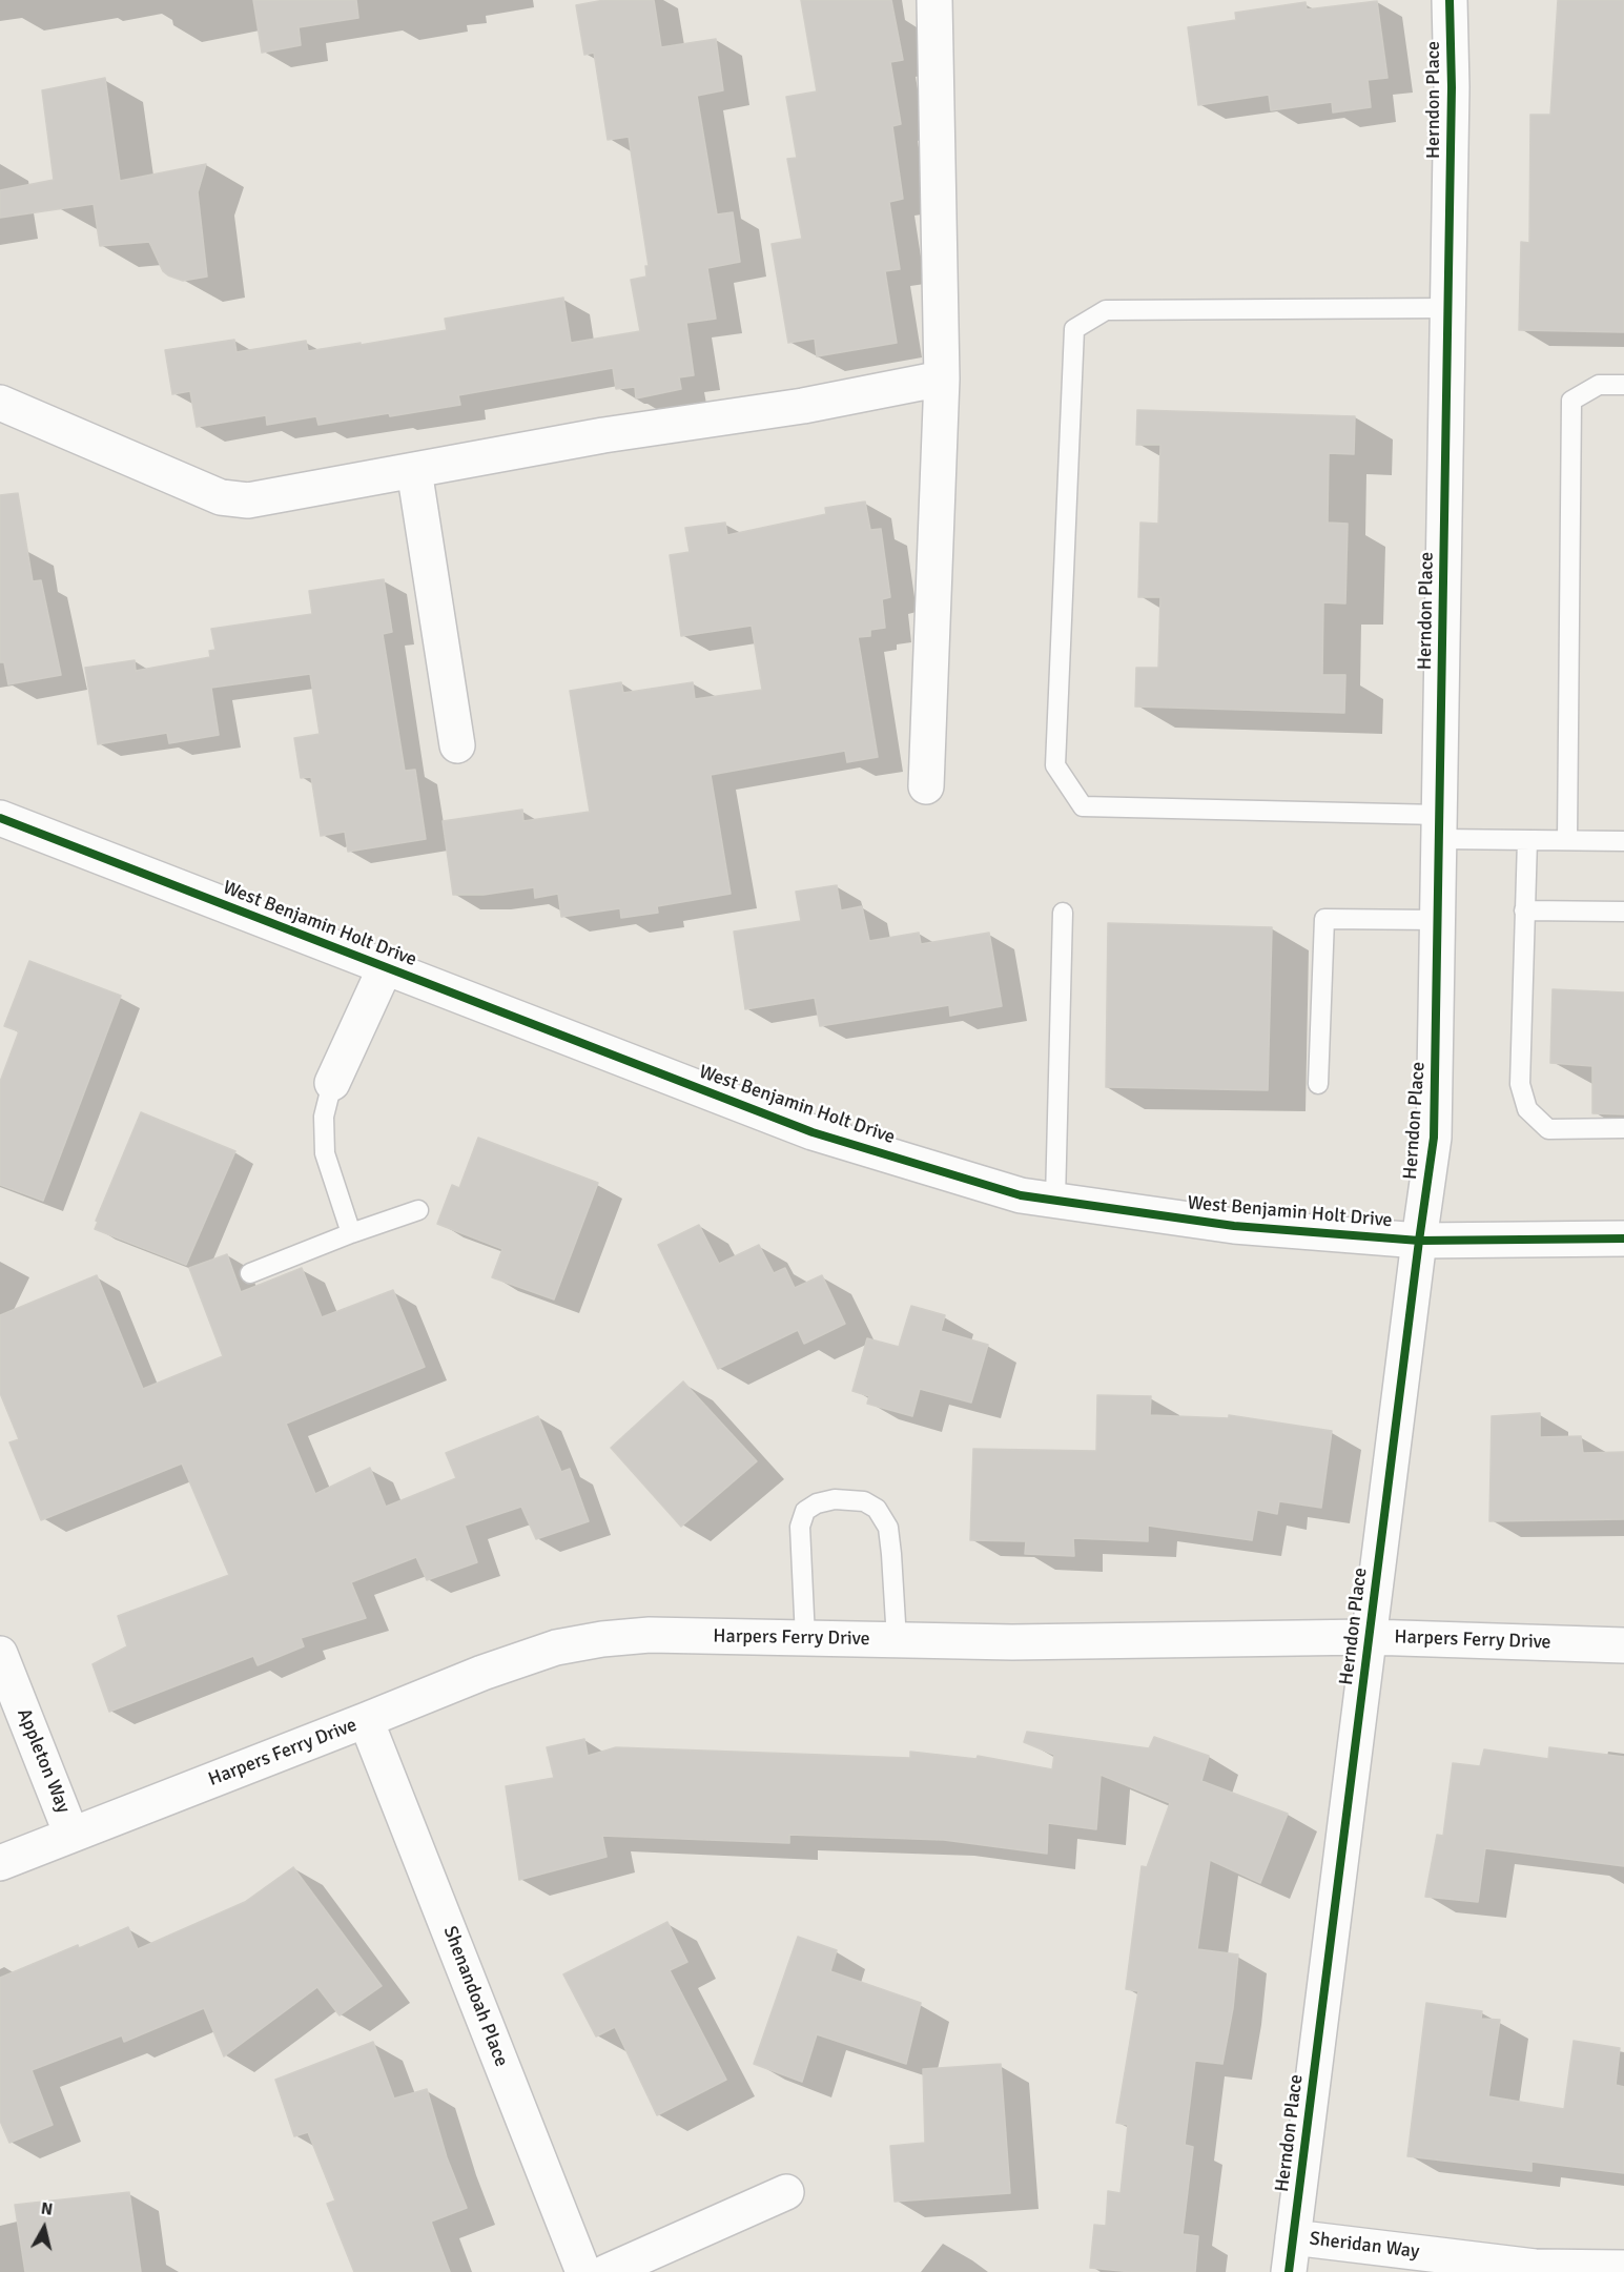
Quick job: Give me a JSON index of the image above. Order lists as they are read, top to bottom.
{
  "streets": {
    "street": [
      "Herndon Place",
      "West Benjamin Holt Drive",
      "Harpers Ferry Drive",
      "Appleton Way",
      "Shenandoah Place",
      "Sheridan Way"
    ]
  },
  "crossings": [
    ["Herndon Place", "West Benjamin Holt Drive"],
    ["Herndon Place", "Harpers Ferry Drive"],
    ["Herndon Place", "Sheridan Way"],
    ["Harpers Ferry Drive", "Appleton Way"],
    ["Harpers Ferry Drive", "Shenandoah Place"]
  ],
  "north": "top"
}
